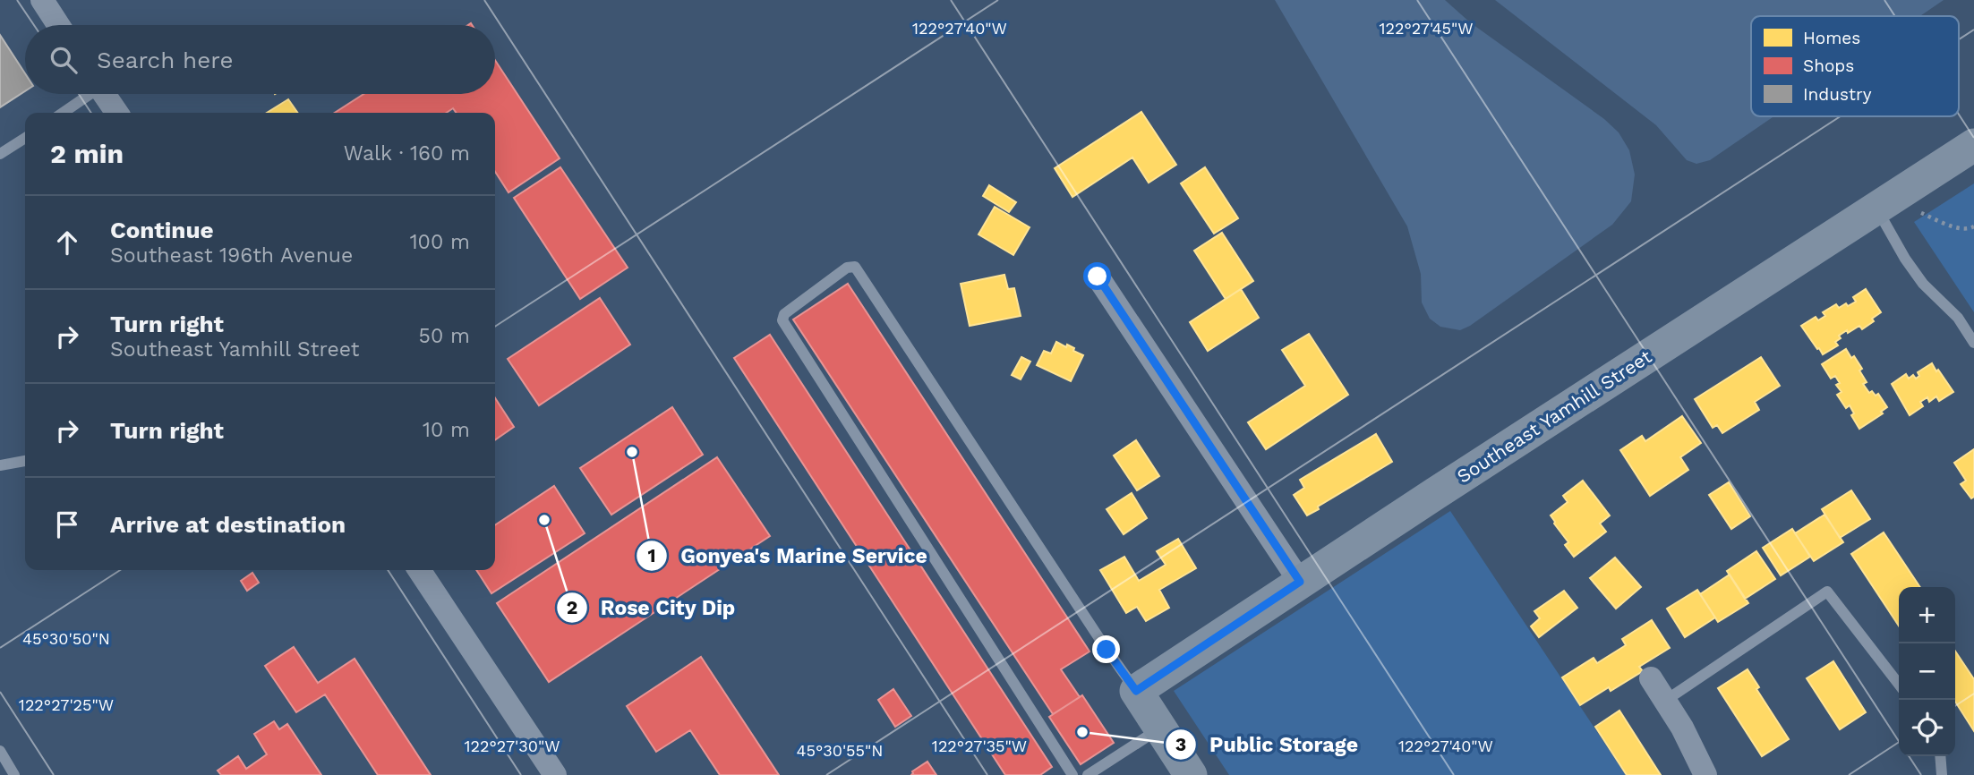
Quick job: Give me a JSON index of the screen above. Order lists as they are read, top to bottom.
{
  "streets": {
    "street": ["Southeast Yamhill Street"]
  },
  "places": ["Gonyea's Marine Service", "Rose City Dip", "Public Storage"],
  "legend": ["Homes", "Shops", "Industry"],
  "page": {
    "search": "Search here",
    "heading": ["2 min", "Walk · 160 m"],
    "list": [
      ["Continue", "Southeast 196th Avenue", "100 m"],
      ["Turn right", "Southeast Yamhill Street", "50 m"],
      ["Turn right", "10 m"],
      "Arrive at destination"
    ],
    "map_buttons": ["+", "−"]
  },
  "coordinates": [
    "122°27'40\"W",
    "122°27'45\"W",
    "45°30'50\"N",
    "122°27'25\"W",
    "122°27'30\"W",
    "122°27'35\"W",
    "45°30'55\"N"
  ]
}
